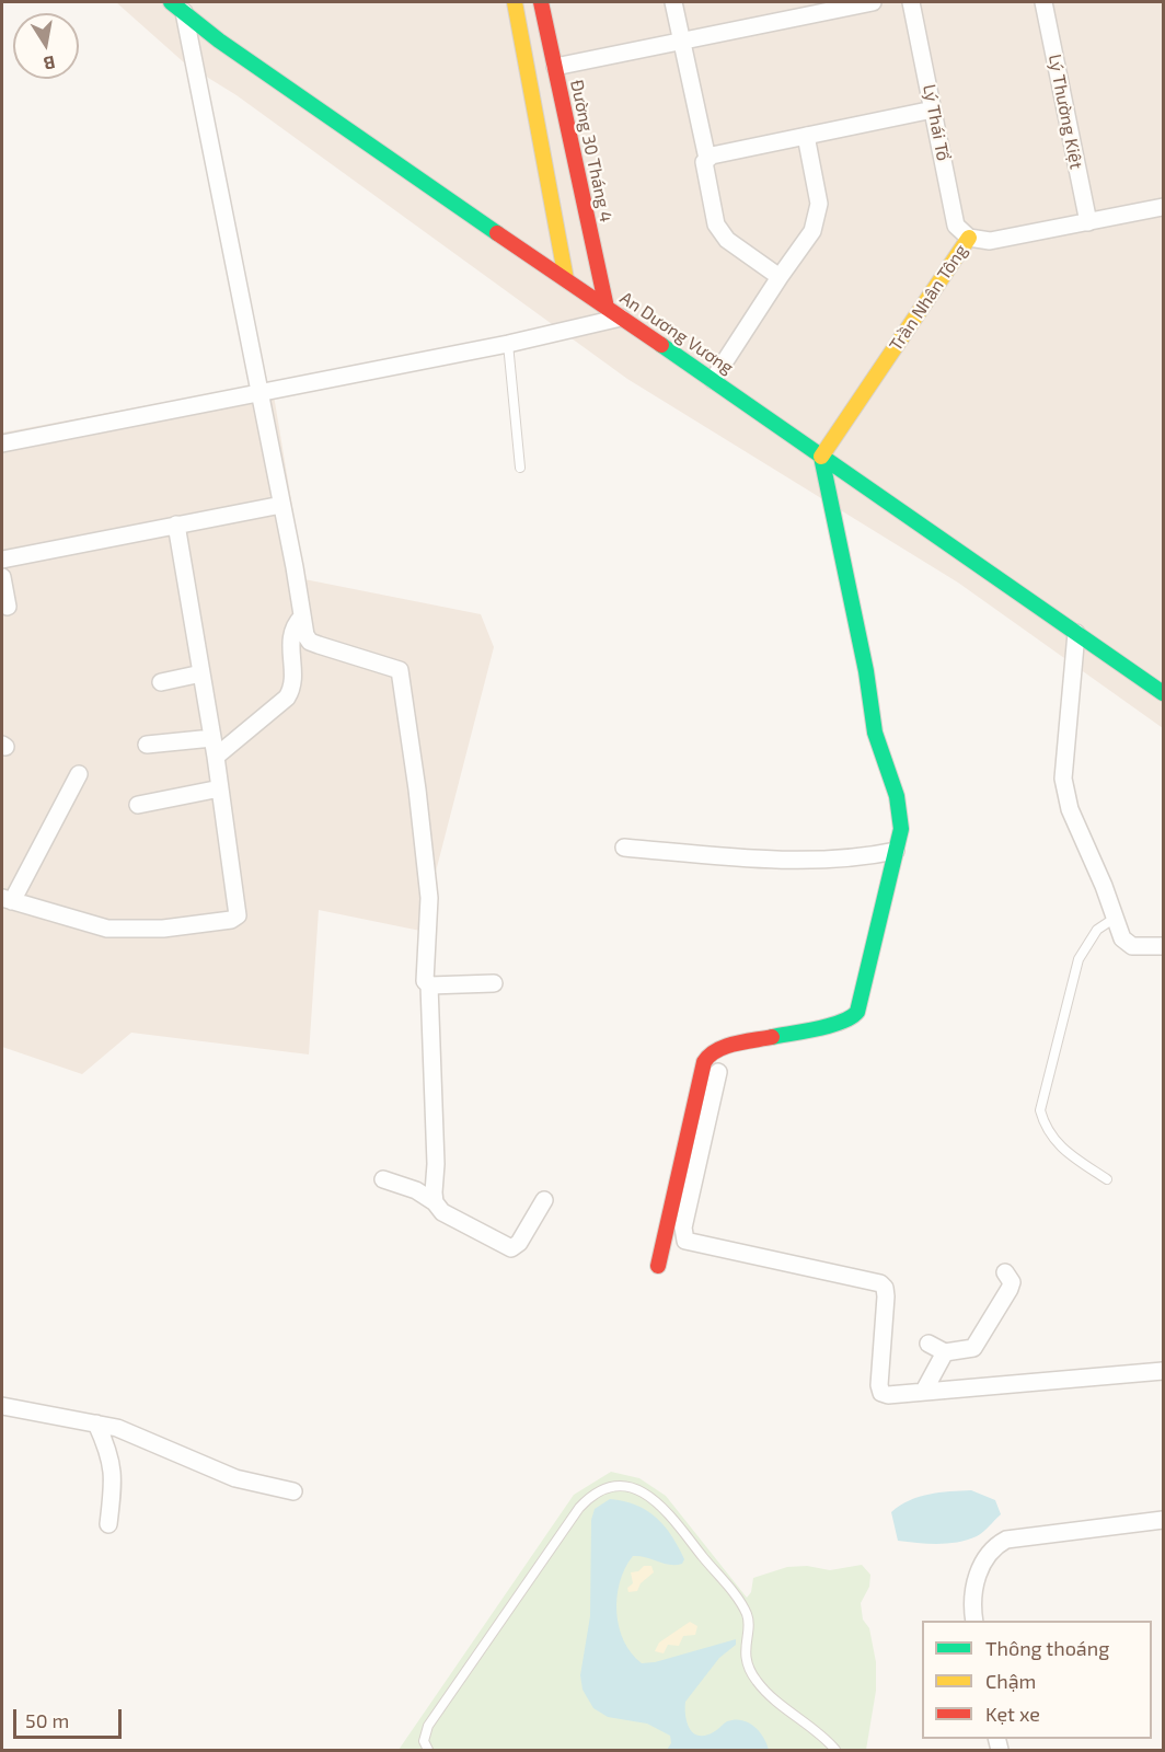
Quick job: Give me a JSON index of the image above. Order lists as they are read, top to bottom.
{
  "streets": {
    "street": [
      "Lý Thường Kiệt",
      "Lý Thái Tổ",
      "Đường 30 Tháng 4",
      "Trần Nhân Tông",
      "An Dương Vương"
    ]
  },
  "crossings": [
    ["Lý Thường Kiệt", "Trần Nhân Tông"],
    ["Lý Thái Tổ", "Trần Nhân Tông"],
    ["Đường 30 Tháng 4", "An Dương Vương"],
    ["Trần Nhân Tông", "An Dương Vương"]
  ],
  "legend": ["Thông thoáng", "Chậm", "Kẹt xe"],
  "scale_bar": "50 m",
  "north": "bottom"
}
